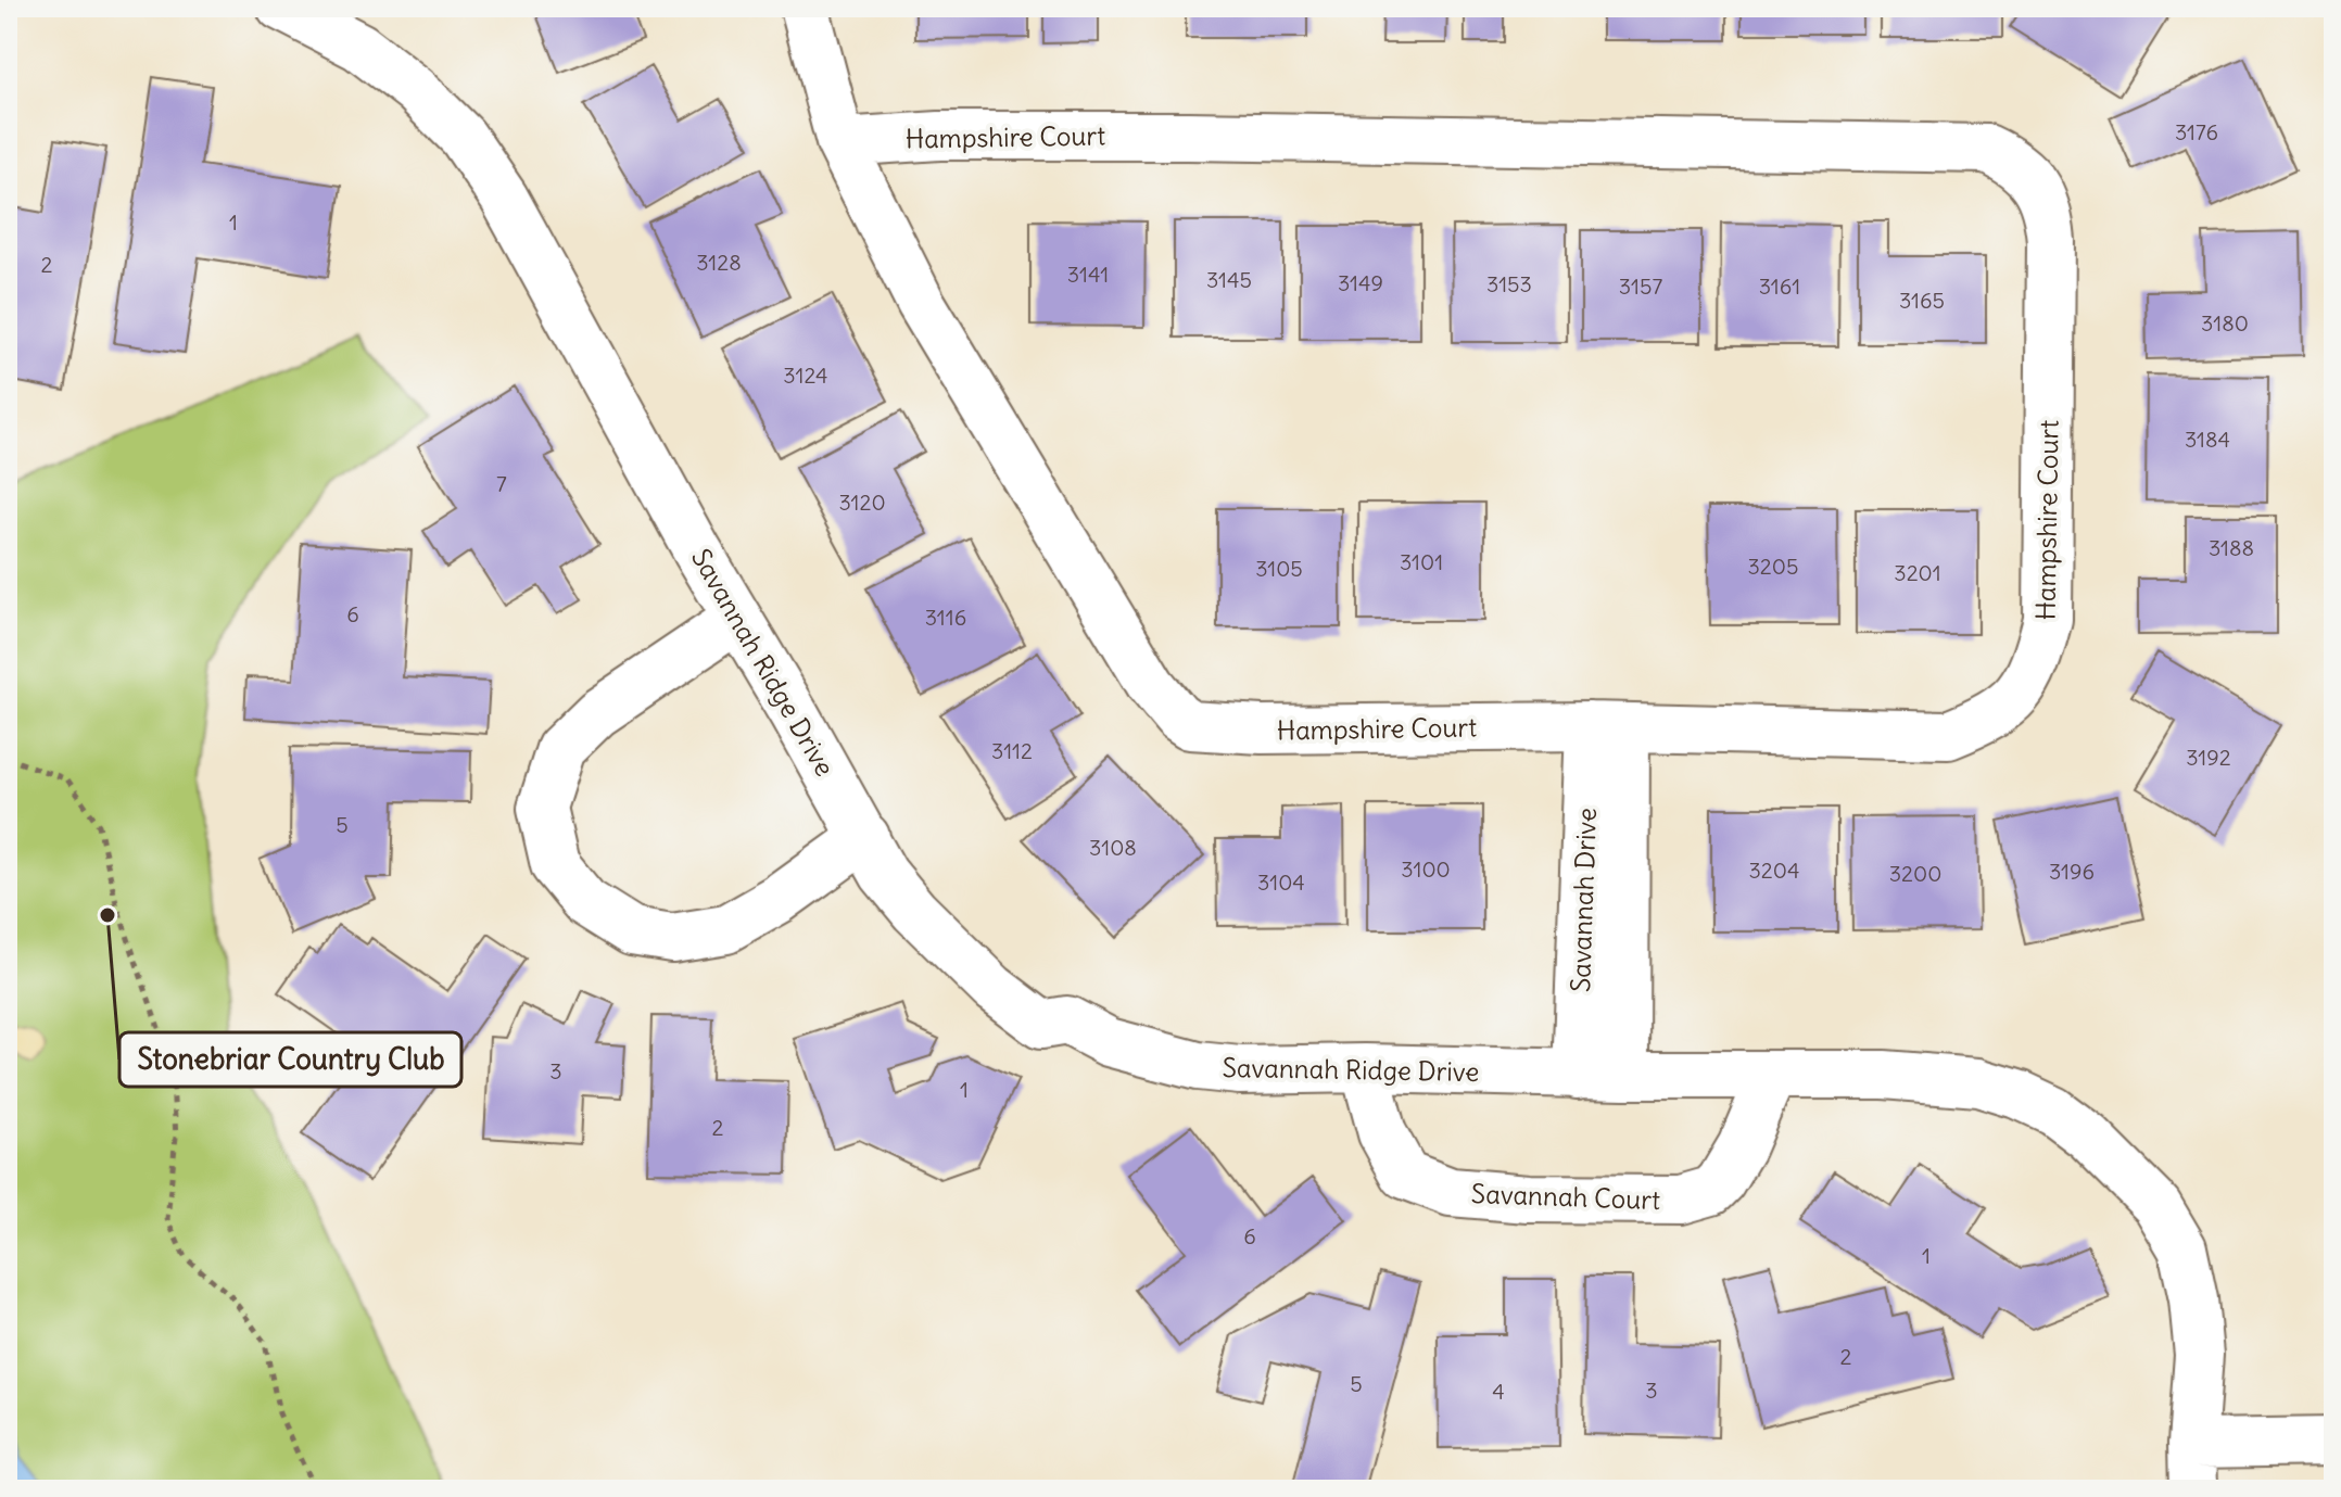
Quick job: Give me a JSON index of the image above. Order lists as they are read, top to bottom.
{
  "streets": {
    "street": [
      "Hampshire Court",
      "Savannah Ridge Drive",
      "Savannah Drive",
      "Savannah Court"
    ]
  },
  "crossings": [
    ["Hampshire Court", "Savannah Drive"],
    ["Savannah Ridge Drive", "Savannah Drive"],
    ["Savannah Ridge Drive", "Savannah Court"]
  ],
  "places": ["Stonebriar Country Club"],
  "house_numbers": [
    "3176",
    "1",
    "3128",
    "2",
    "3141",
    "3145",
    "3149",
    "3153",
    "3157",
    "3161",
    "3165",
    "3180",
    "3124",
    "3184",
    "7",
    "3120",
    "3188",
    "3101",
    "3205",
    "3105",
    "3201",
    "6",
    "3116",
    "3112",
    "3192",
    "5",
    "3108",
    "3100",
    "3204",
    "3196",
    "3200",
    "3104",
    "3",
    "1",
    "2",
    "6",
    "1",
    "2",
    "5",
    "3",
    "4"
  ]
}
